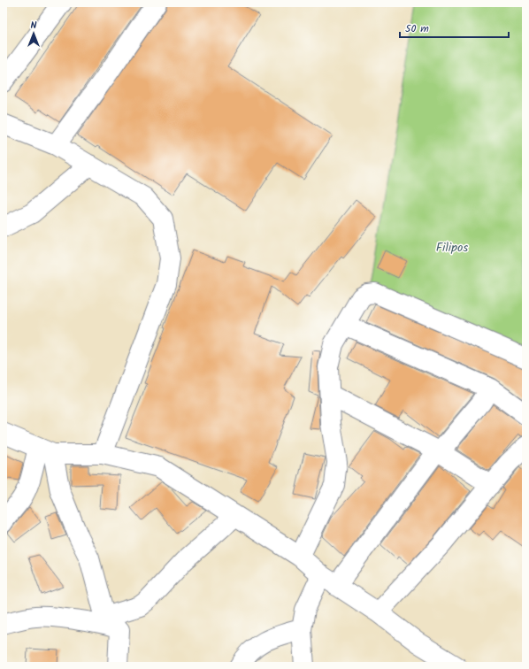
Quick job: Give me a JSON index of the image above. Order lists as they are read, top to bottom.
{
  "parks": ["Filipos"],
  "scale_bar": "50 m",
  "north": "top"
}
